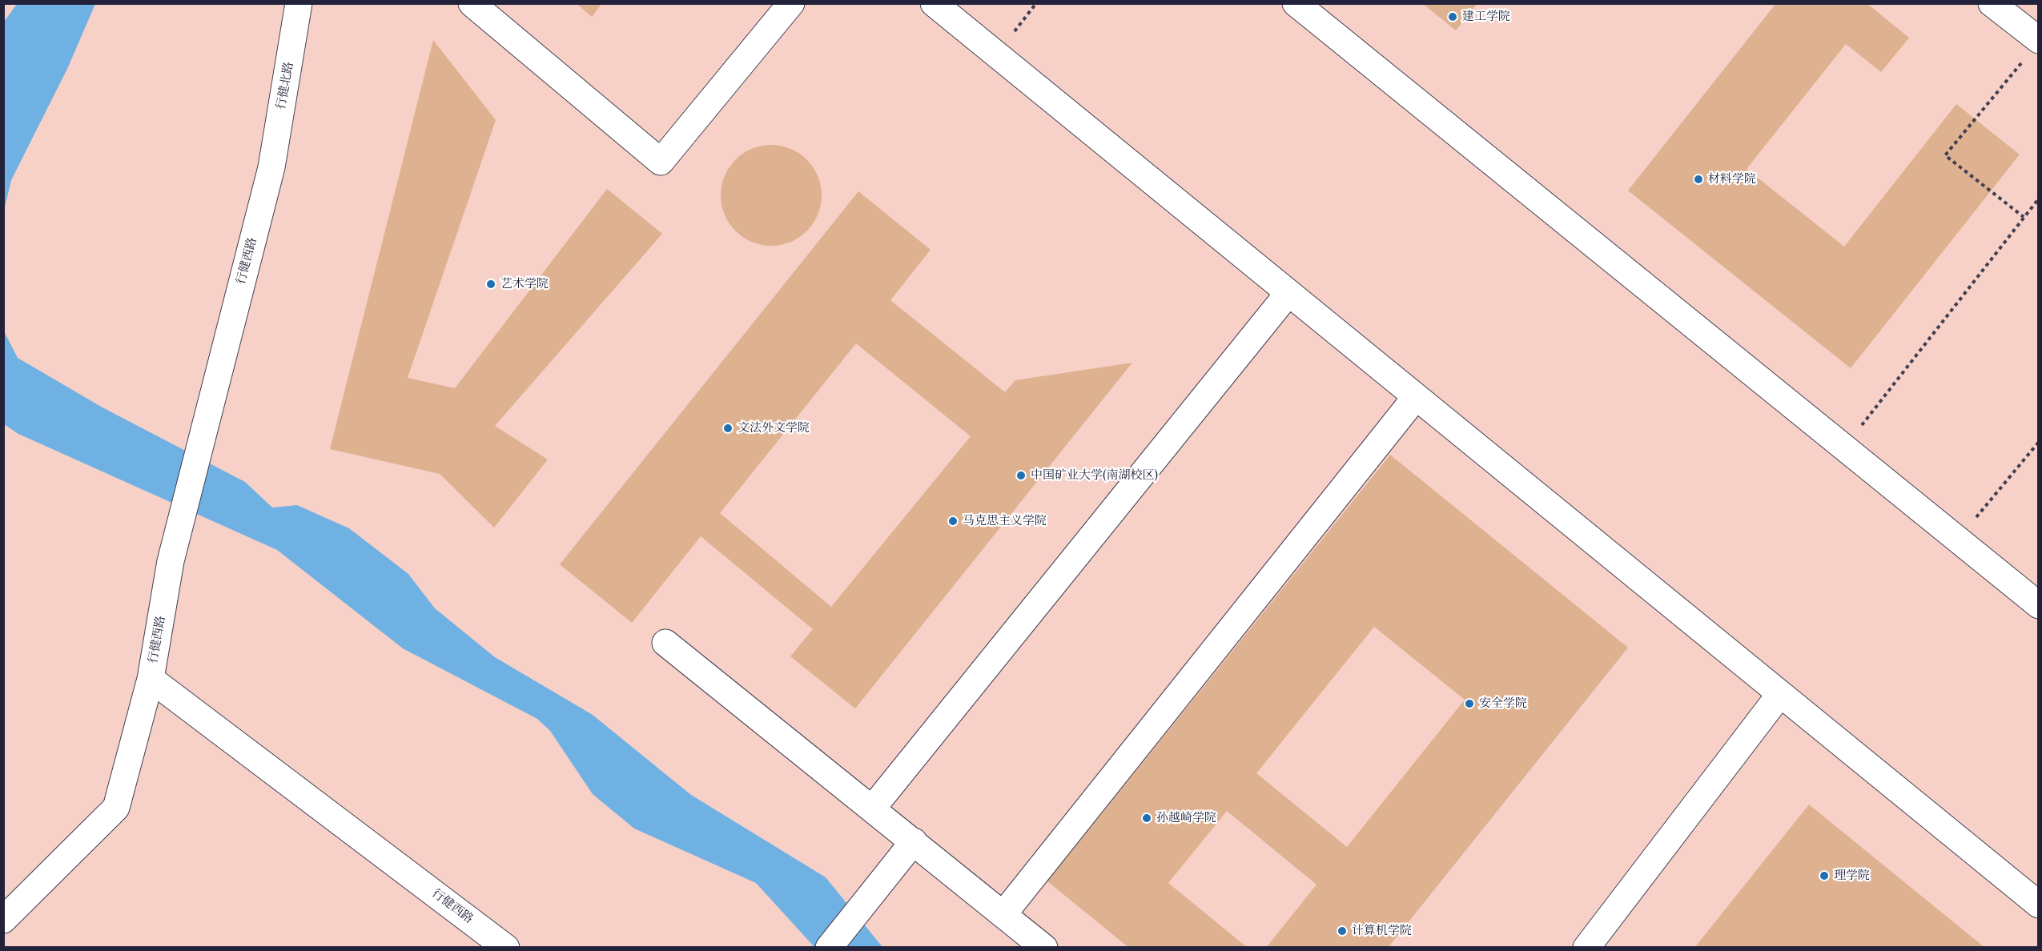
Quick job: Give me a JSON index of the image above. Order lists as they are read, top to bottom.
{
  "streets": {
    "street": ["行健北路", "行健西路"]
  },
  "crossings": [
    ["行健北路", "行健西路"]
  ],
  "places": [
    "建工学院",
    "材料学院",
    "艺术学院",
    "文法外文学院",
    "中国矿业大学(南湖校区)",
    "马克思主义学院",
    "安全学院",
    "孙越崎学院",
    "理学院",
    "计算机学院"
  ]
}
